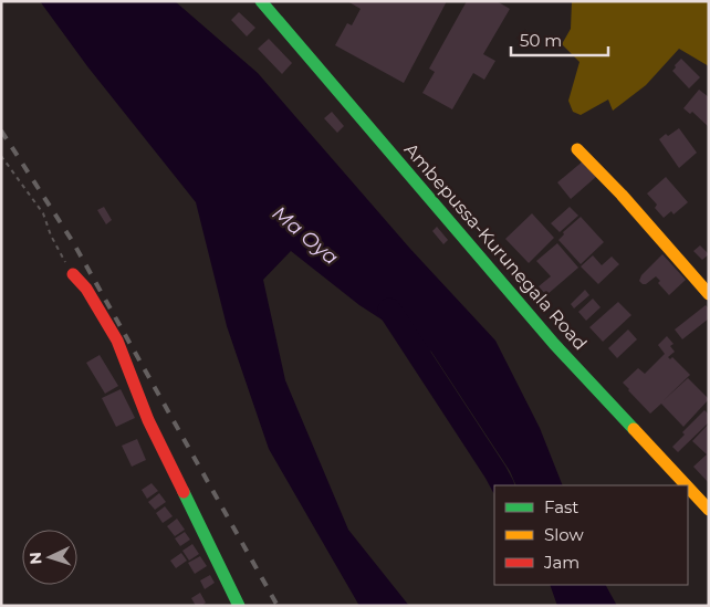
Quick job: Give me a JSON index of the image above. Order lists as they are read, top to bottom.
{
  "streets": {
    "main road": ["Ambepussa-Kurunegala Road"]
  },
  "water": ["Ma Oya"],
  "legend": ["Fast", "Slow", "Jam"],
  "scale_bar": "50 m",
  "north": "left"
}
